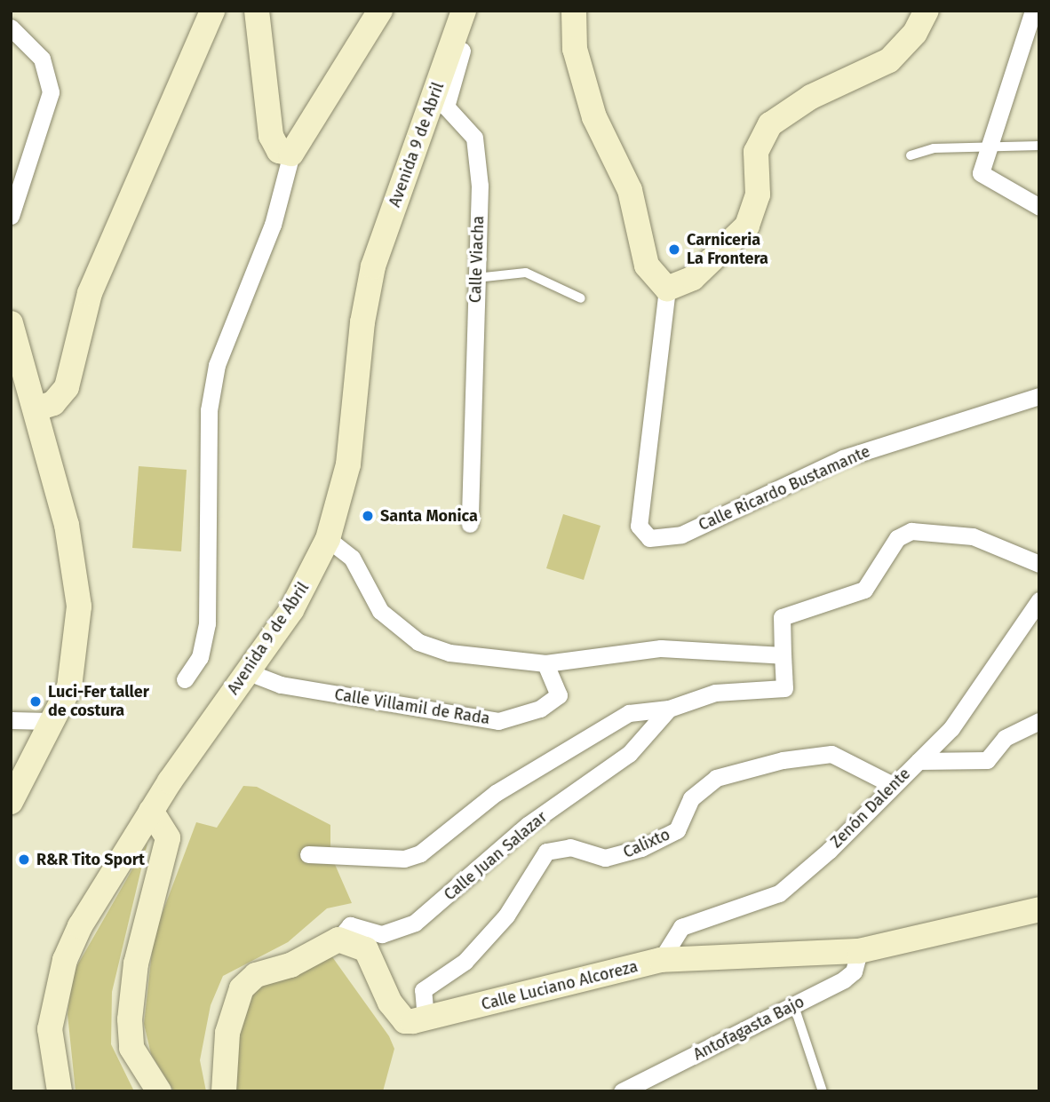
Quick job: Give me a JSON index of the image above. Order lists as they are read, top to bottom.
{
  "streets": {
    "main road": ["Avenida 9 de Abril", "Calle Luciano Alcoreza"],
    "street": [
      "Calle Viacha",
      "Calle Ricardo Bustamante",
      "Calle Villamil de Rada",
      "Zenón Dalente",
      "Calixto",
      "Calle Juan Salazar",
      "Antofagasta Bajo"
    ]
  },
  "crossings": [
    ["Avenida 9 de Abril", "Calle Villamil de Rada"],
    ["Zenón Dalente", "Calixto"],
    ["Zenón Dalente", "Calle Luciano Alcoreza"],
    ["Calixto", "Calle Luciano Alcoreza"],
    ["Calle Juan Salazar", "Calle Luciano Alcoreza"],
    ["Calle Luciano Alcoreza", "Antofagasta Bajo"]
  ],
  "places": [
    "Carniceria La Frontera",
    "Santa Monica",
    "Luci-Fer taller de costura",
    "R&R Tito Sport"
  ]
}
